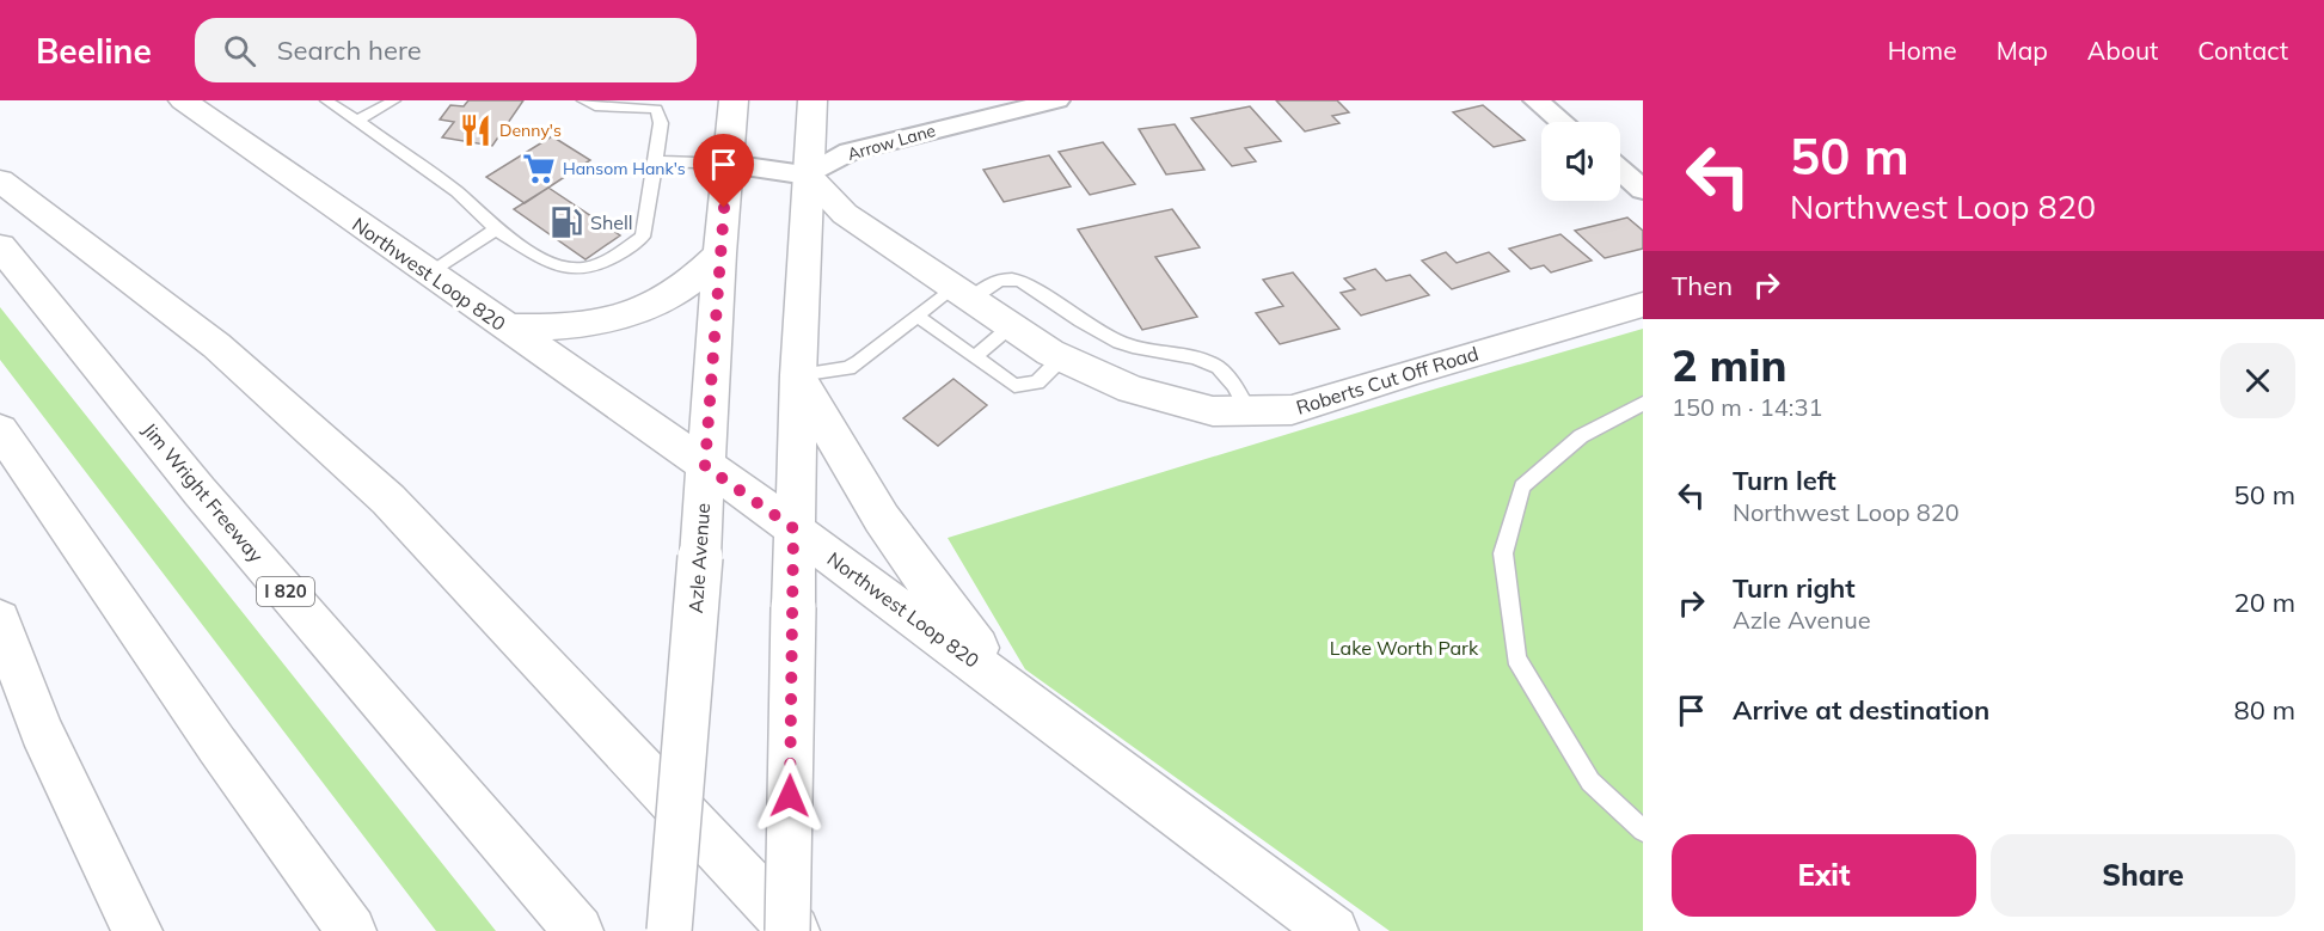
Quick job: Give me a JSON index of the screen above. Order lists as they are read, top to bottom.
{
  "streets": {
    "main road": [
      "Northwest Loop 820",
      "Roberts Cut Off Road",
      "Jim Wright Freeway",
      "Azle Avenue",
      "I 820"
    ],
    "street": ["Arrow Lane"]
  },
  "crossings": [
    ["Arrow Lane", "Roberts Cut Off Road"],
    ["Northwest Loop 820", "Azle Avenue"]
  ],
  "parks": ["Lake Worth Park"],
  "places": {
    "restaurant": ["Denny's"],
    "supermarket": ["Hansom Hank's"],
    "fuel station": ["Shell"]
  },
  "page": {
    "header": "Beeline",
    "search": "Search here",
    "nav": [
      "Home",
      "Map",
      "About",
      "Contact"
    ],
    "turn": ["50 m", "Northwest Loop 820"],
    "then": "Then",
    "heading": ["2 min", "150 m · 14:31"],
    "list": [
      {
        "name": "Turn left",
        "note": "Northwest Loop 820",
        "value": "50 m"
      },
      {
        "name": "Turn right",
        "note": "Azle Avenue",
        "value": "20 m"
      },
      {
        "name": "Arrive at destination",
        "value": "80 m"
      }
    ],
    "buttons": ["Exit", "Share"]
  }
}
